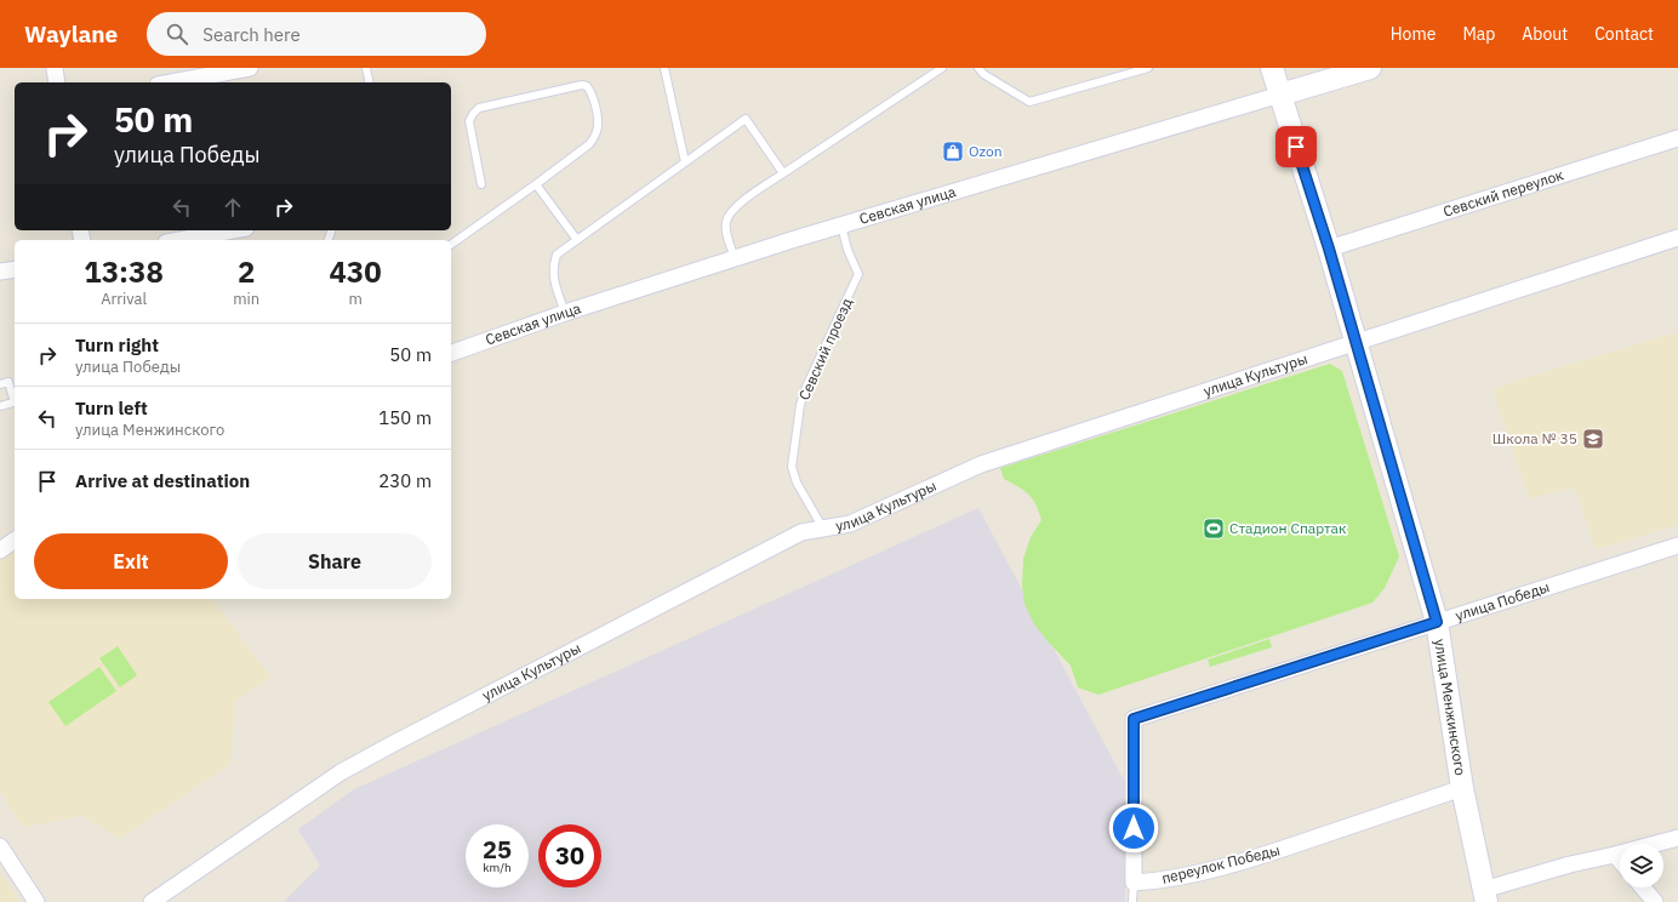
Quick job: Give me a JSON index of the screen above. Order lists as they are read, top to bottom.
{
  "streets": {
    "street": [
      "Севский переулок",
      "Севская улица",
      "улица Культуры",
      "улица Победы",
      "улица Менжинского",
      "переулок Победы"
    ],
    "lane": ["Севский проезд"]
  },
  "crossings": [
    ["Севский переулок", "улица Менжинского"],
    ["Севская улица", "Севский проезд"],
    ["Севская улица", "улица Менжинского"],
    ["Севский проезд", "улица Культуры"],
    ["улица Культуры", "улица Менжинского"],
    ["улица Победы", "улица Менжинского"],
    ["улица Победы", "переулок Победы"],
    ["улица Менжинского", "переулок Победы"]
  ],
  "places": {
    "shop": ["Ozon"],
    "school or university": ["Школа № 35"],
    "sports": ["Стадион Спартак"]
  },
  "page": {
    "header": "Waylane",
    "search": "Search here",
    "nav": [
      "Home",
      "Map",
      "About",
      "Contact"
    ],
    "turn": ["50 m", "улица Победы"],
    "eta": [
      "13:38",
      "Arrival",
      "2",
      "min",
      "430",
      "m"
    ],
    "list": [
      {
        "name": "Turn right",
        "note": "улица Победы",
        "value": "50 m"
      },
      {
        "name": "Turn left",
        "note": "улица Менжинского",
        "value": "150 m"
      },
      {
        "name": "Arrive at destination",
        "value": "230 m"
      }
    ],
    "buttons": ["Exit", "Share"],
    "speed": "25 km/h",
    "limit": "30"
  }
}
